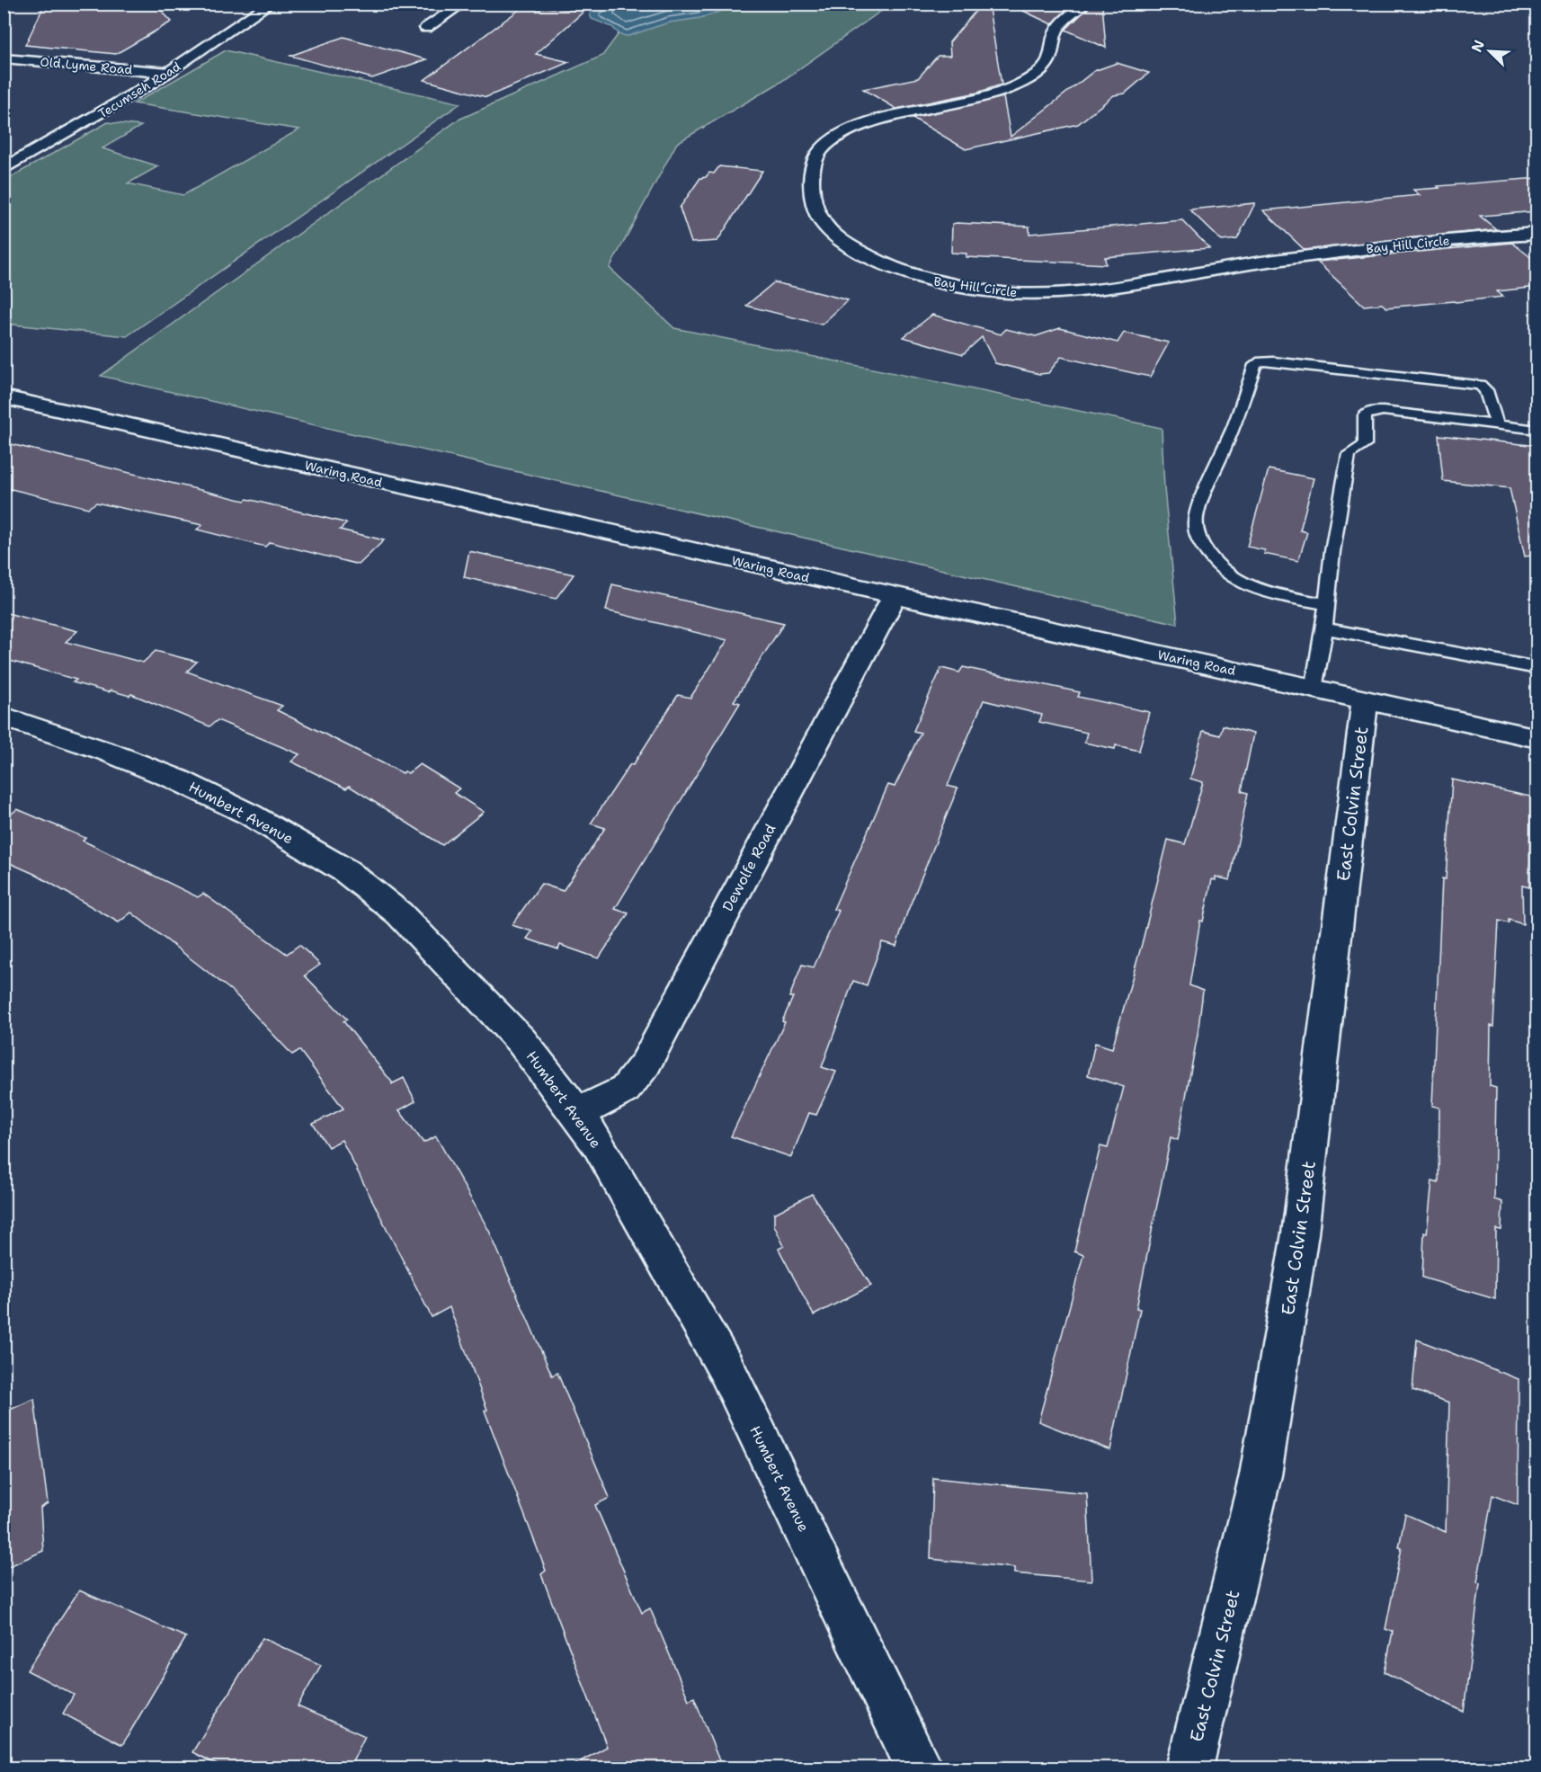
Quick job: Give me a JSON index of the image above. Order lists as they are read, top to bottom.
{
  "streets": {
    "street": [
      "Old Lyme Road",
      "Tecumseh Road",
      "Bay Hill Circle",
      "Waring Road",
      "East Colvin Street",
      "Humbert Avenue",
      "Dewolfe Road"
    ]
  },
  "crossings": [
    ["Old Lyme Road", "Tecumseh Road"],
    ["Waring Road", "East Colvin Street"],
    ["Waring Road", "Dewolfe Road"],
    ["Humbert Avenue", "Dewolfe Road"]
  ],
  "north": "top left"
}
